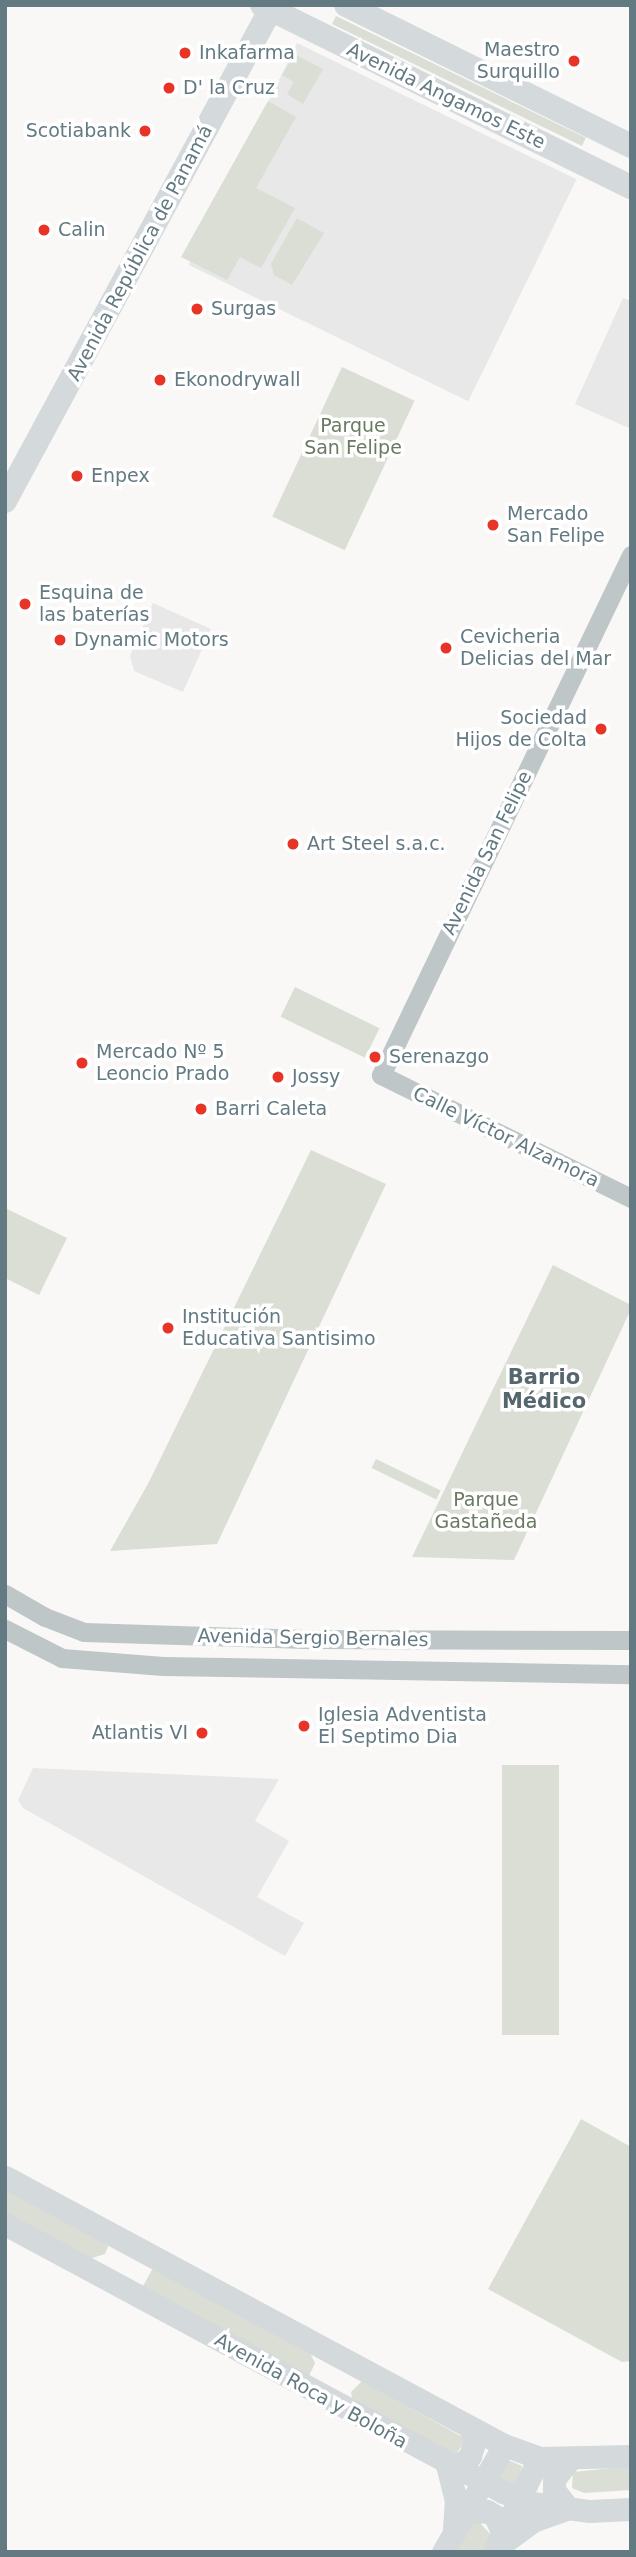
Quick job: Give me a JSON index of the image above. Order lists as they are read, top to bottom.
{
  "streets": {
    "main road": ["Avenida Angamos Este", "Avenida República de Panamá", "Avenida Roca y Boloña"],
    "street": ["Avenida San Felipe", "Calle Víctor Alzamora", "Avenida Sergio Bernales"]
  },
  "crossings": [
    ["Avenida Angamos Este", "Avenida República de Panamá"],
    ["Avenida San Felipe", "Calle Víctor Alzamora"]
  ],
  "districts": ["Barrio Médico"],
  "parks": ["Parque San Felipe", "Parque Gastañeda"],
  "places": [
    "Inkafarma",
    "Maestro Surquillo",
    "D' la Cruz",
    "Scotiabank",
    "Calin",
    "Surgas",
    "Ekonodrywall",
    "Enpex",
    "Mercado San Felipe",
    "Esquina de las baterías",
    "Dynamic Motors",
    "Cevicheria Delicias del Mar",
    "Sociedad Hijos de Colta",
    "Art Steel s.a.c.",
    "Serenazgo",
    "Mercado Nº 5 Leoncio Prado",
    "Jossy",
    "Barri Caleta",
    "Institución Educativa Santisimo",
    "Iglesia Adventista El Septimo Dia",
    "Atlantis VI"
  ]
}
